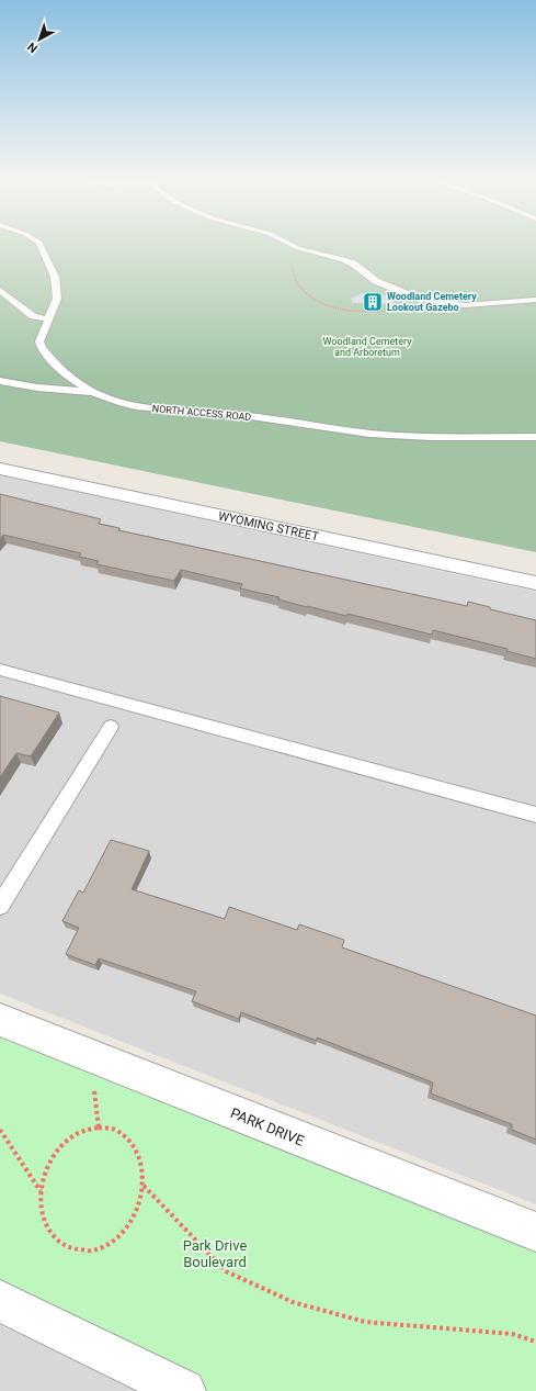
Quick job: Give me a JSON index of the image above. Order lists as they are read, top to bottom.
{
  "streets": {
    "street": ["WYOMING STREET", "PARK DRIVE"],
    "lane": ["NORTH ACCESS ROAD"]
  },
  "parks": ["Woodland Cemetery and Arboretum", "Park Drive Boulevard"],
  "places": {
    "building": ["Woodland Cemetery Lookout Gazebo"]
  },
  "north": "bottom left"
}
